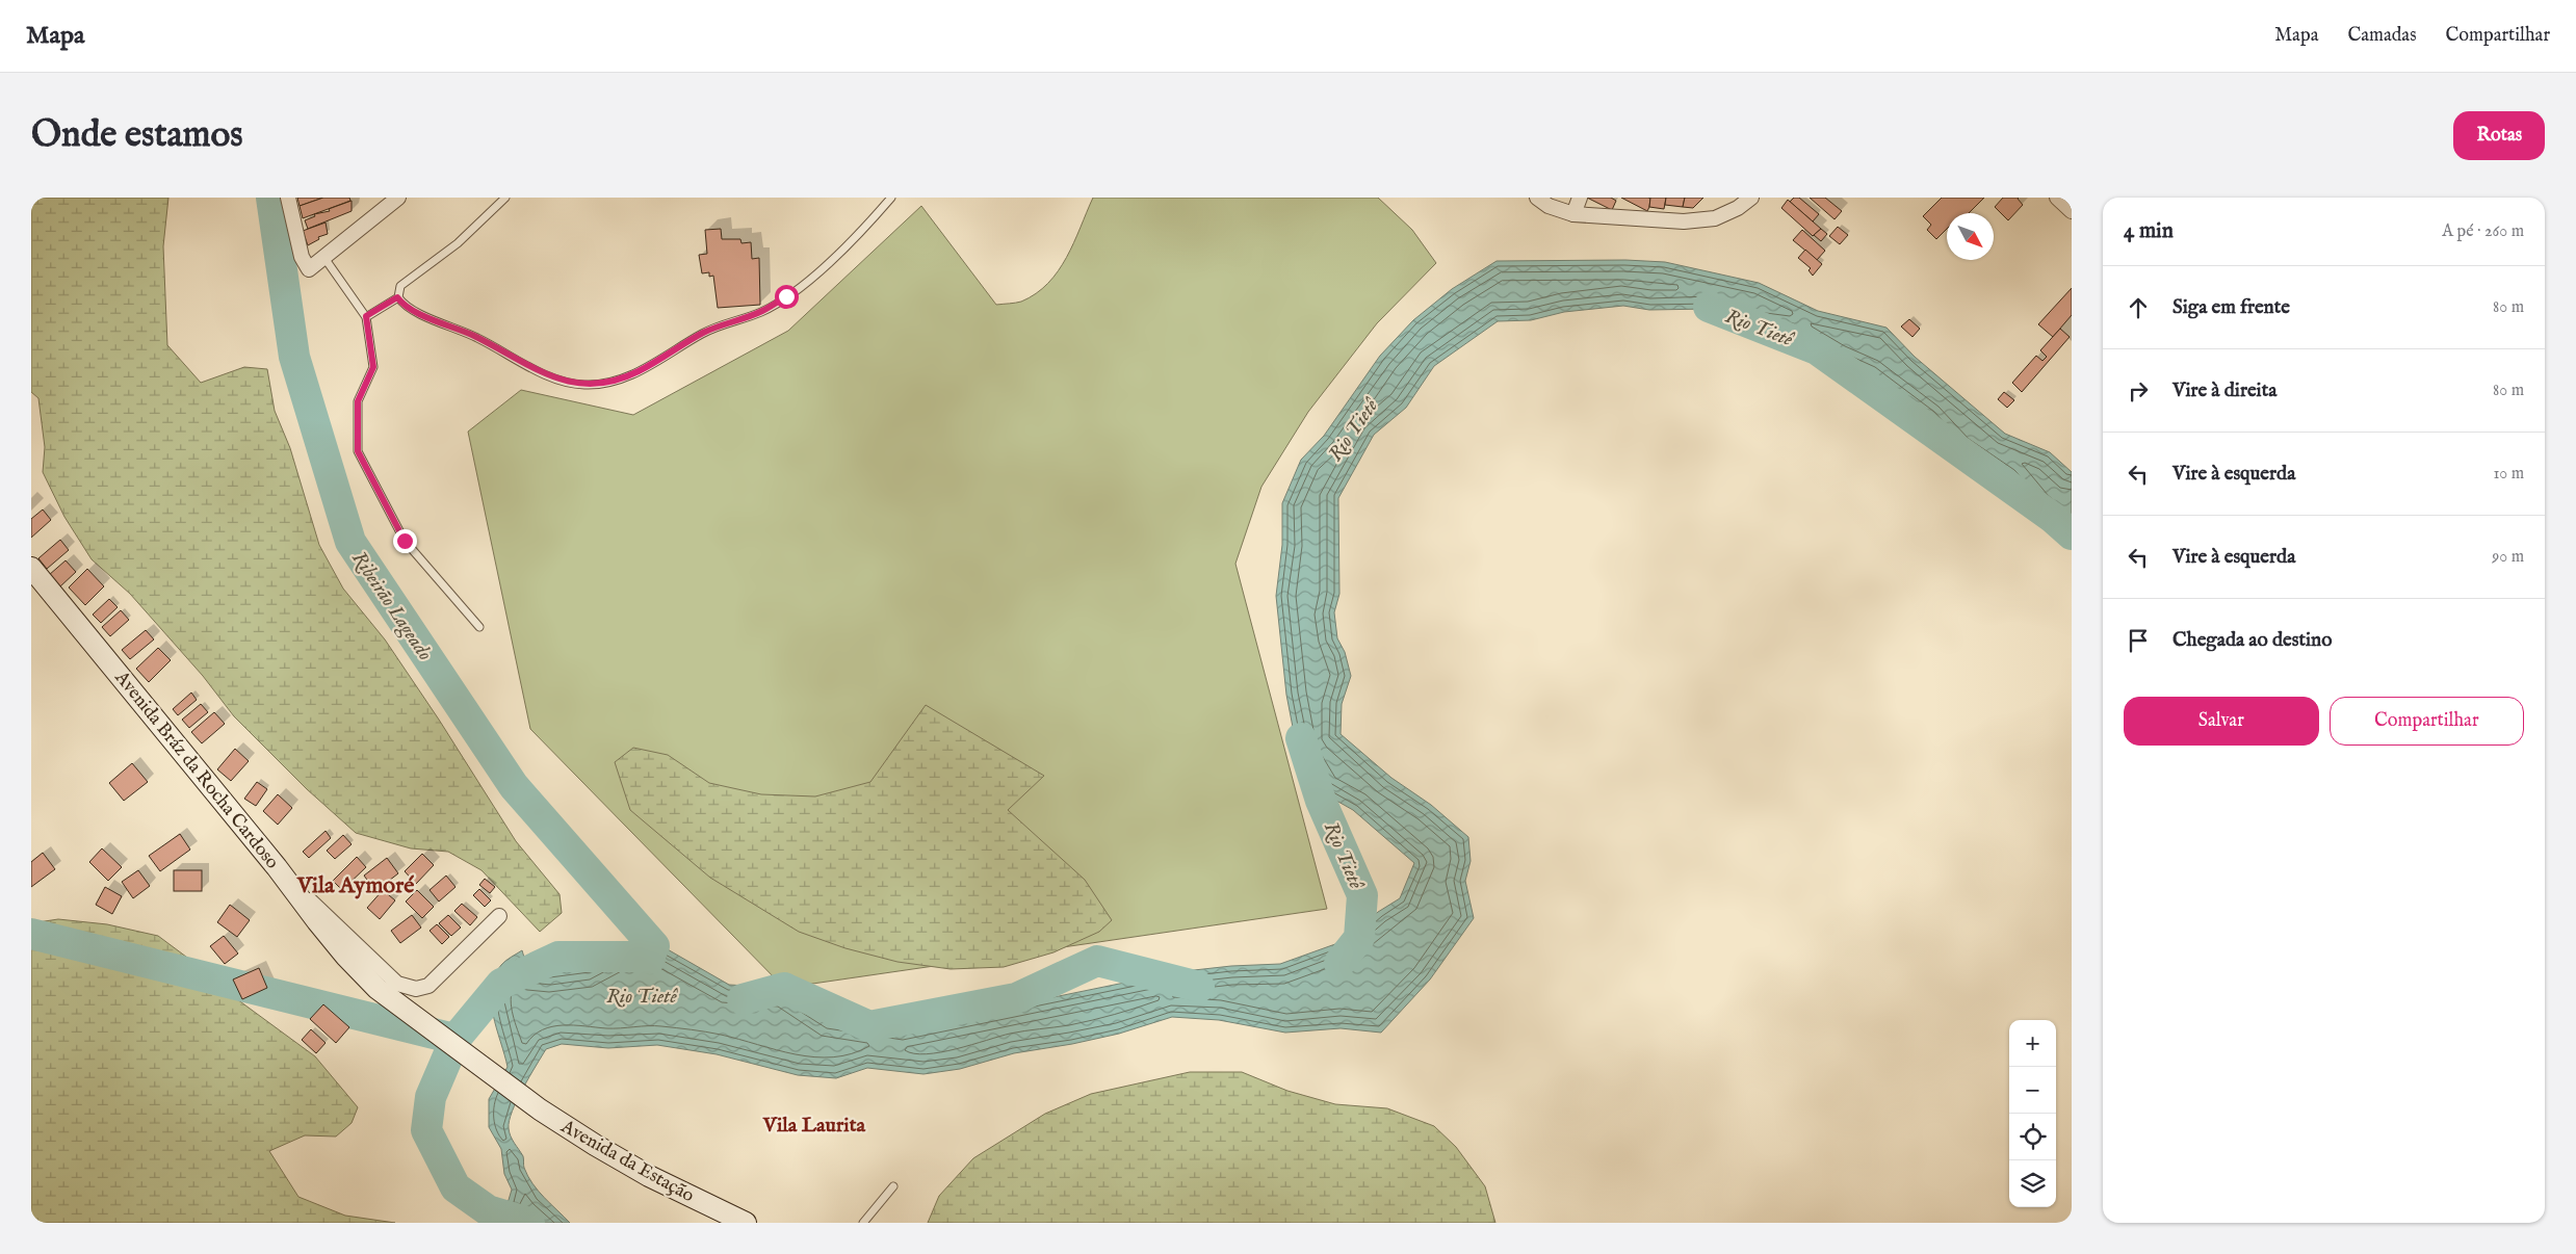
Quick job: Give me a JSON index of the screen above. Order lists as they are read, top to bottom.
{
  "streets": {
    "street": ["Avenida Bráz da Rocha Cardoso", "Avenida da Estação"]
  },
  "crossings": [
    ["Avenida Bráz da Rocha Cardoso", "Avenida da Estação"]
  ],
  "districts": ["Vila Aymoré", "Vila Laurita"],
  "water": ["Rio Tietê", "Ribeirão Lageado"],
  "north": "bottom right",
  "page": {
    "header": "Mapa",
    "nav": ["Mapa", "Camadas", "Compartilhar"],
    "buttons": [
      "Rotas",
      ["Salvar", "Compartilhar"]
    ],
    "title": "Onde estamos",
    "heading": ["4 min", "A pé · 260 m"],
    "list": [
      ["Siga em frente", "80 m"],
      ["Vire à direita", "80 m"],
      ["Vire à esquerda", "10 m"],
      ["Vire à esquerda", "90 m"],
      "Chegada ao destino"
    ],
    "map_buttons": ["+", "−"]
  }
}
